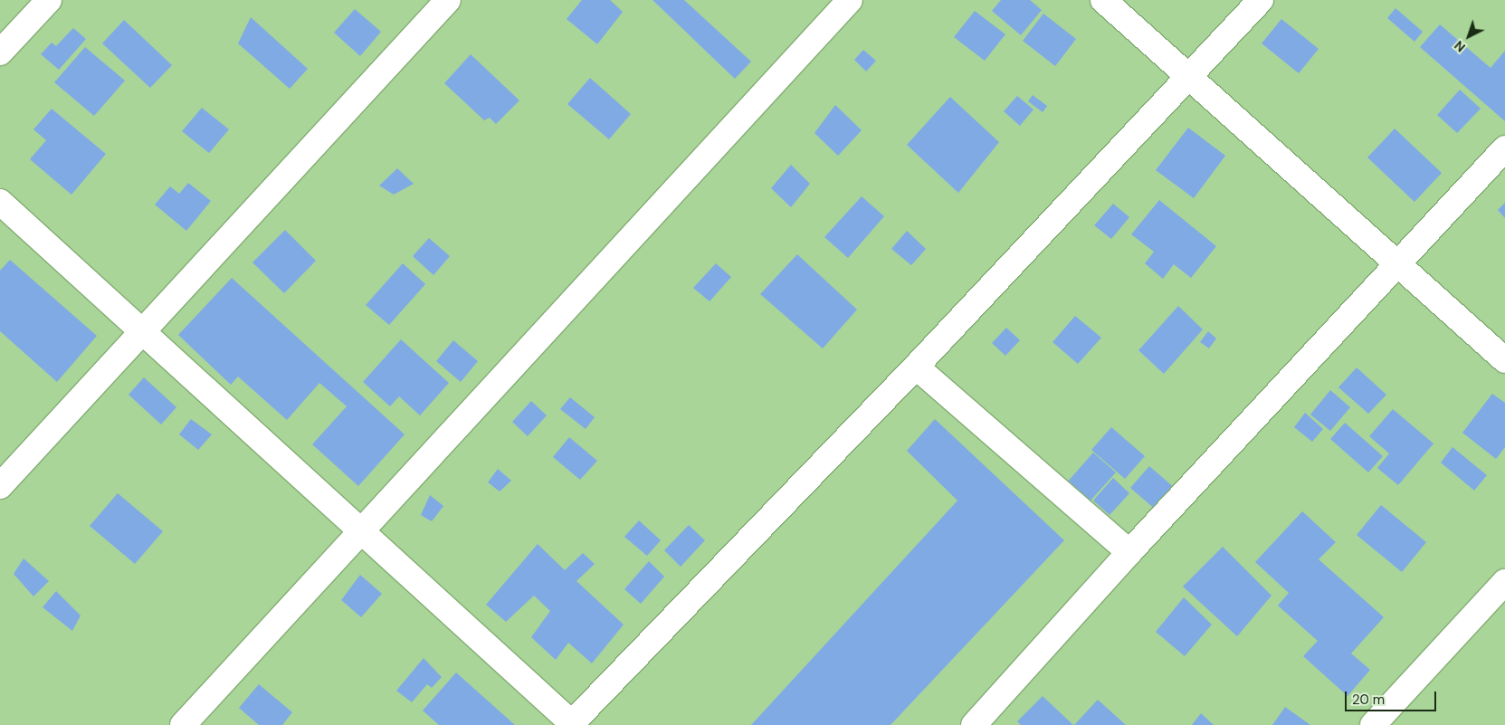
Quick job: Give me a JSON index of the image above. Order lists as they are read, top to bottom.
{
  "scale_bar": "20 m",
  "north": "bottom left"
}
